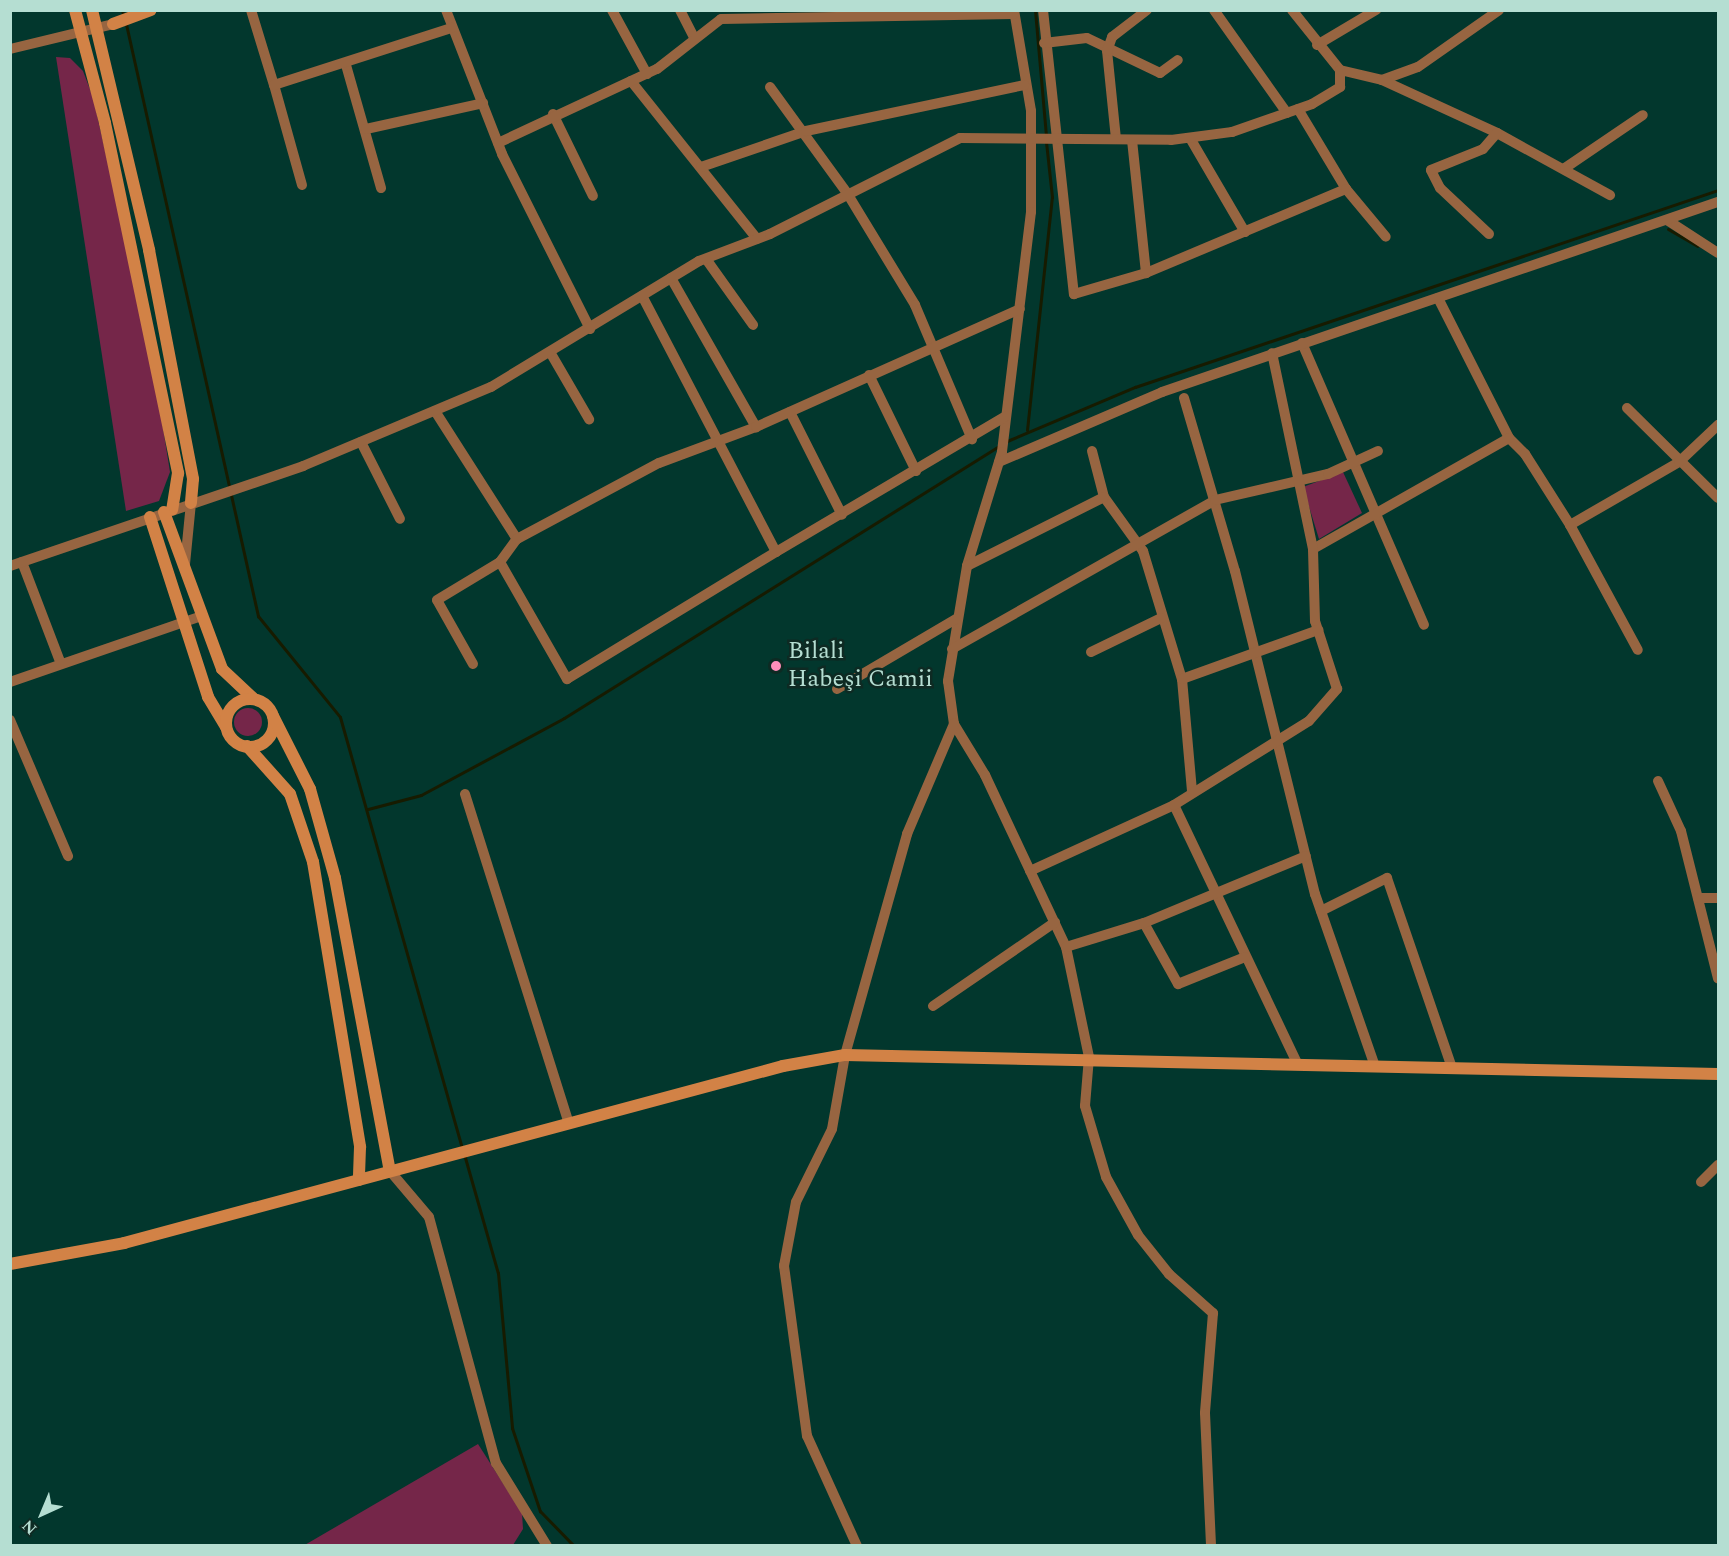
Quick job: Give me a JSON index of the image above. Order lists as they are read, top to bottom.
{
  "places": ["Bilali Habeşi Camii"],
  "north": "bottom left"
}
